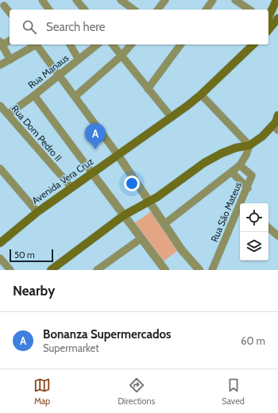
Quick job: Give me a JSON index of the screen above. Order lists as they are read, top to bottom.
{
  "streets": {
    "main road": ["Avenida Vera Cruz"],
    "street": ["Rua Manaus", "Rua Dom Pedro II", "Rua São Mateus"]
  },
  "crossings": [
    ["Rua Manaus", "Rua Dom Pedro II"],
    ["Rua Dom Pedro II", "Avenida Vera Cruz"]
  ],
  "scale_bar": "50 m",
  "page": {
    "search": "Search here",
    "pins": "A",
    "scale": "50 m",
    "heading": "Nearby",
    "list": [
      {
        "mark": "A",
        "name": "Bonanza Supermercados",
        "note": "Supermarket",
        "value": "60 m"
      }
    ],
    "nav": ["Map", "Directions", "Saved"]
  }
}
